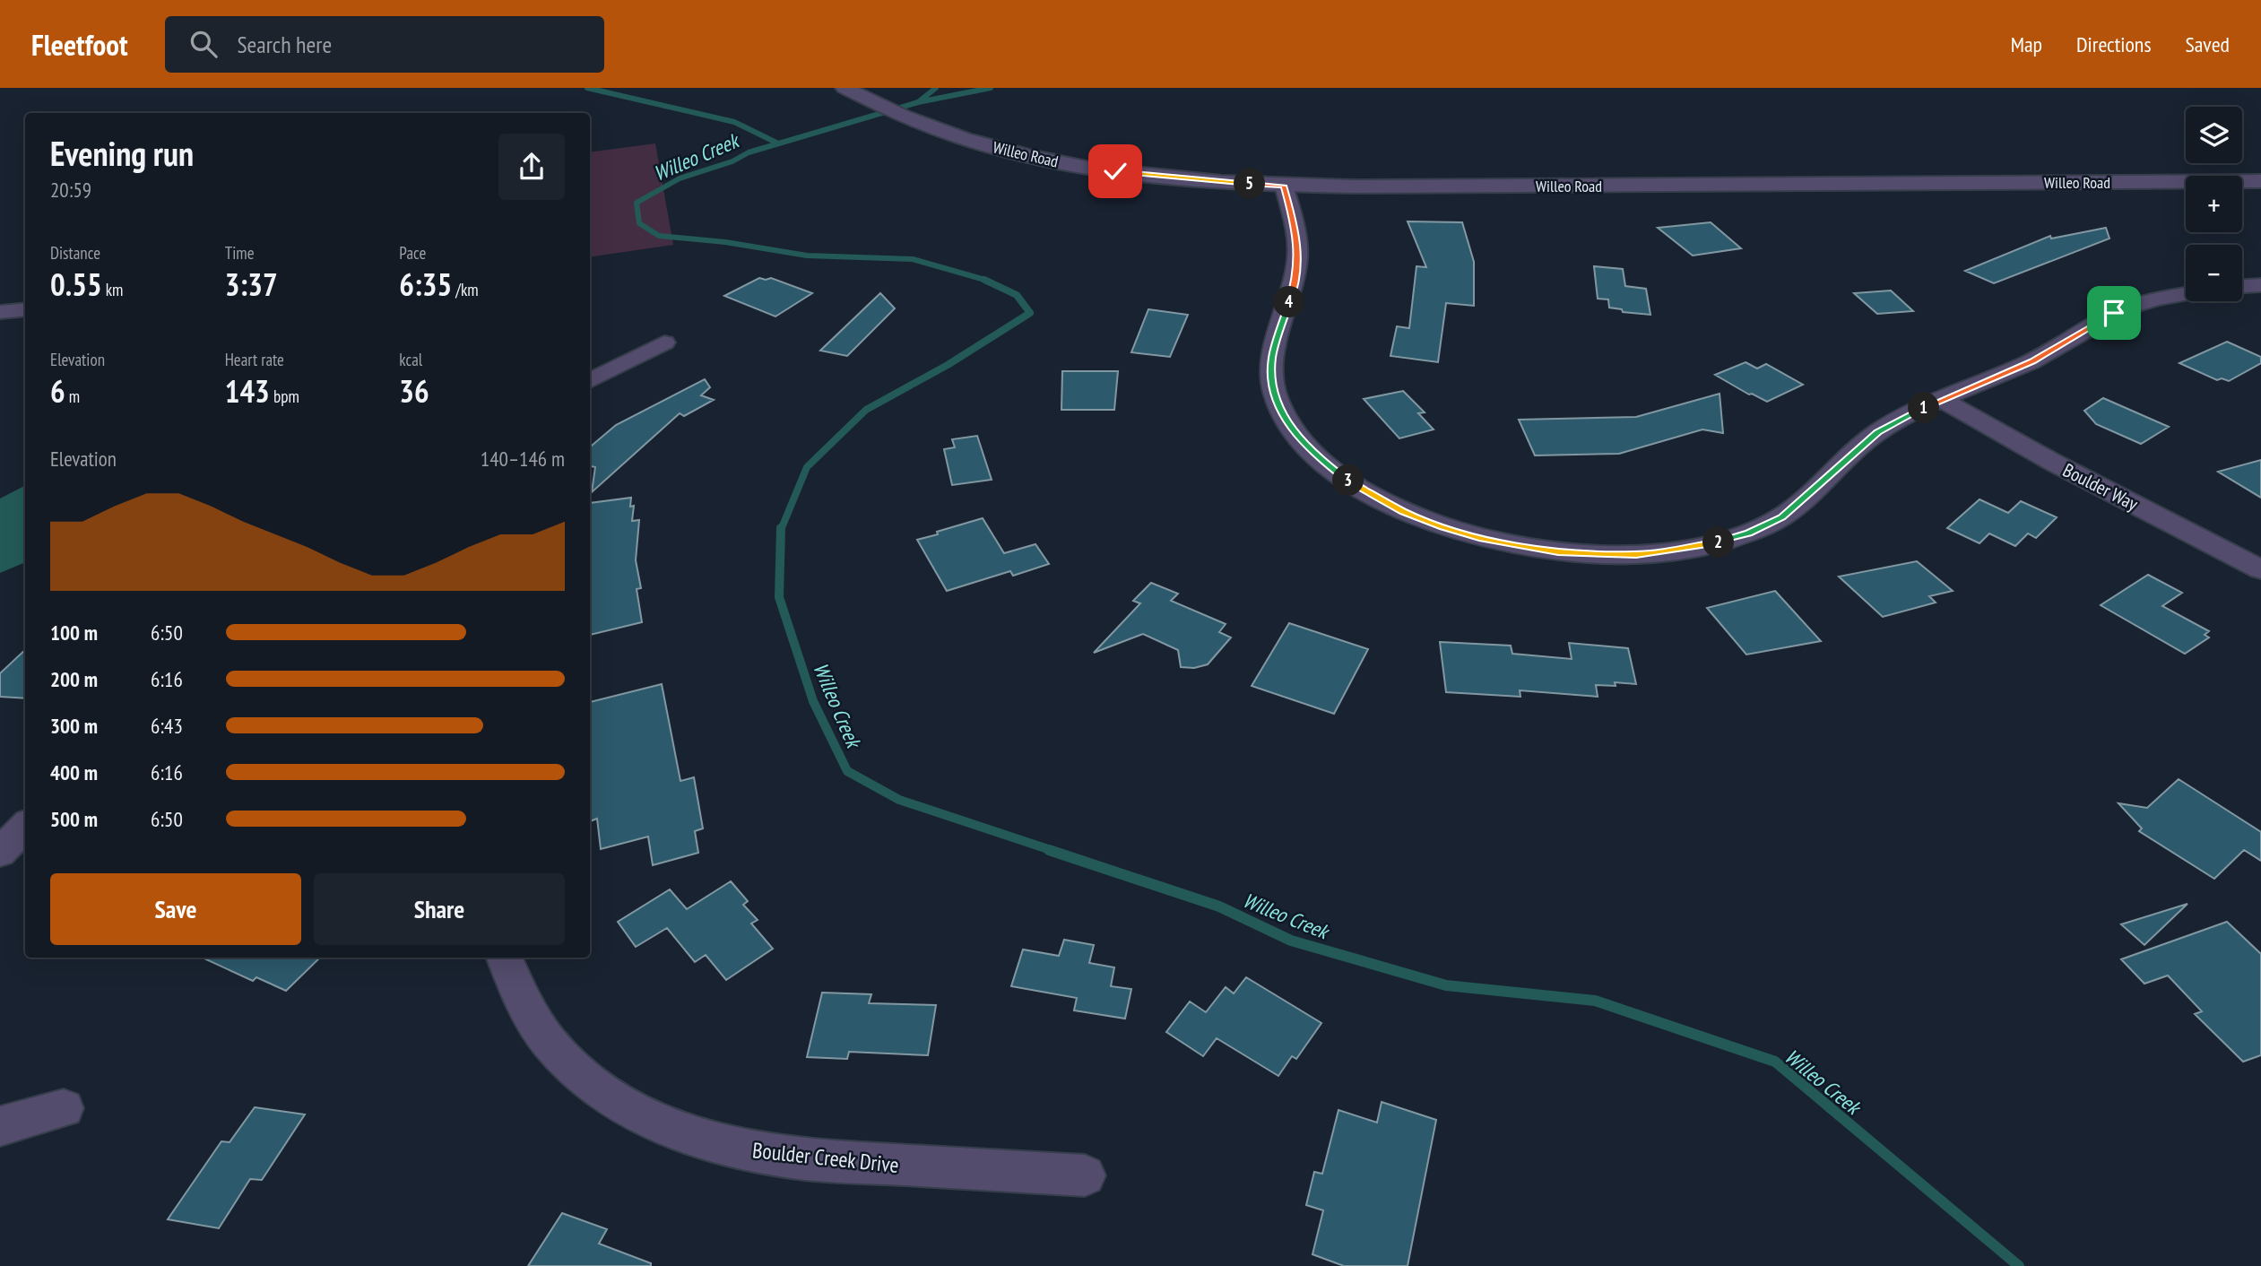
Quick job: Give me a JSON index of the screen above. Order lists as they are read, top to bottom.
{
  "streets": {
    "street": ["Willeo Road", "Boulder Way", "Boulder Creek Drive"]
  },
  "water": ["Willeo Creek"],
  "page": {
    "header": "Fleetfoot",
    "search": "Search here",
    "nav": ["Map", "Directions", "Saved"],
    "map_buttons": ["+", "−"],
    "heading": ["Evening run", "20:59"],
    "pins": [
      "5",
      "4",
      "1",
      "3",
      "2"
    ],
    "stats": [
      ["Distance", "0.55 km"],
      ["Time", "3:37"],
      ["Pace", "6:35 /km"],
      ["Elevation", "6 m"],
      ["Heart rate", "143 bpm"],
      ["kcal", "36"]
    ],
    "chart": ["Elevation", "140–146 m"],
    "list": [
      {
        "name": "100 m",
        "note": "6:50"
      },
      {
        "name": "200 m",
        "note": "6:16"
      },
      {
        "name": "300 m",
        "note": "6:43"
      },
      {
        "name": "400 m",
        "note": "6:16"
      },
      {
        "name": "500 m",
        "note": "6:50"
      }
    ],
    "buttons": ["Save", "Share"]
  }
}
